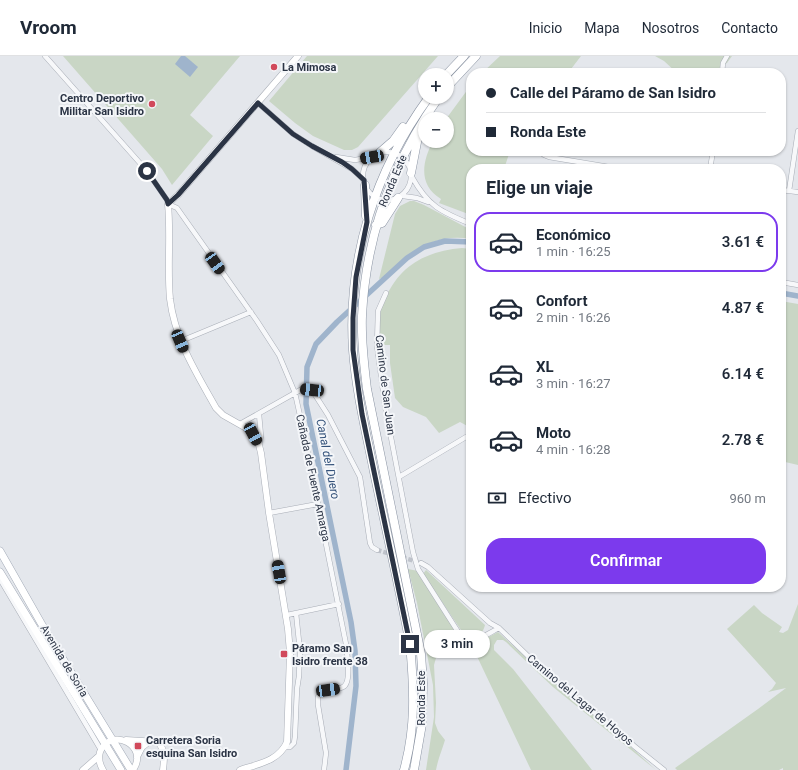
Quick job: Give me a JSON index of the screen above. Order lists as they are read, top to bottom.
{
  "streets": {
    "highway": ["Ronda Este"],
    "main road": ["Avenida de Soria"],
    "street": ["Camino de San Juan", "Cañada de Fuente Amarga", "Camino del Lagar de Hoyos"]
  },
  "water": ["Canal del Duero"],
  "places": {
    "other": ["La Mimosa", "Centro Deportivo Militar San Isidro"],
    "transit": ["Páramo San Isidro frente 38", "Carretera Soria esquina San Isidro"]
  },
  "page": {
    "header": "Vroom",
    "nav": [
      "Inicio",
      "Mapa",
      "Nosotros",
      "Contacto"
    ],
    "map_buttons": ["+", "−"],
    "banner": ["Calle del Páramo de San Isidro", "Ronda Este"],
    "heading": "Elige un viaje",
    "list": [
      {
        "name": "Económico",
        "note": "1 min · 16:25",
        "value": "3.61 €"
      },
      {
        "name": "Confort",
        "note": "2 min · 16:26",
        "value": "4.87 €"
      },
      {
        "name": "XL",
        "note": "3 min · 16:27",
        "value": "6.14 €"
      },
      {
        "name": "Moto",
        "note": "4 min · 16:28",
        "value": "2.78 €"
      }
    ],
    "pay": ["Efectivo", "960 m"],
    "buttons": "Confirmar",
    "bubble": "3 min"
  }
}
